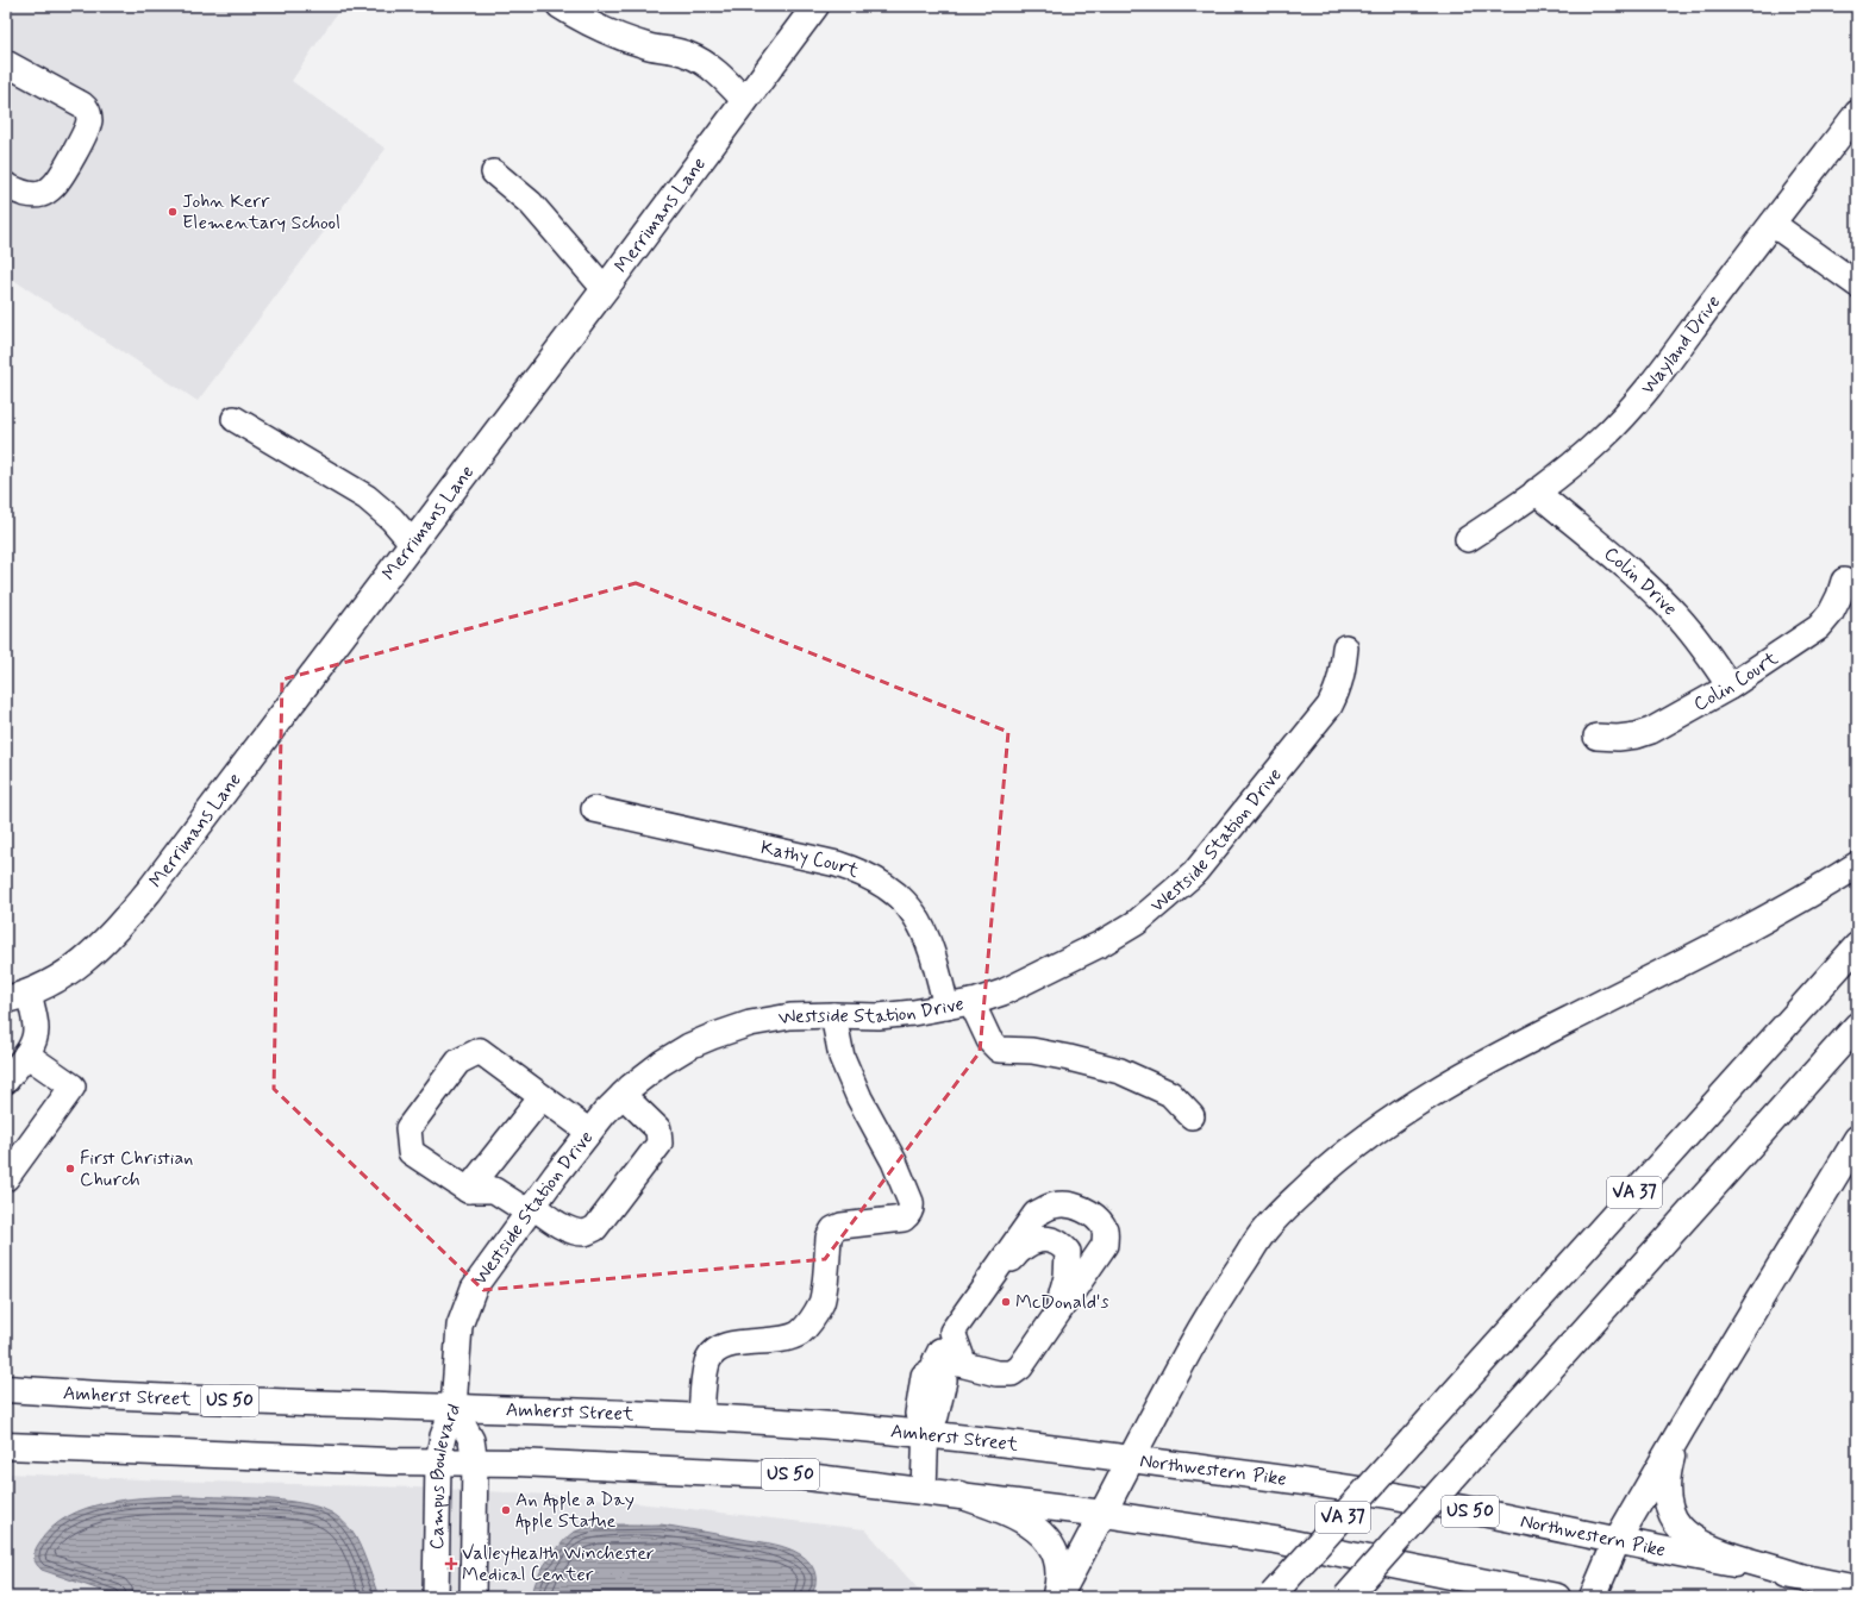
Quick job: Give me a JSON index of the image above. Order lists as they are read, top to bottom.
{
  "streets": {
    "main road": [
      "Merrimans Lane",
      "VA 37",
      "Amherst Street",
      "US 50",
      "Northwestern Pike"
    ],
    "street": [
      "Wayland Drive",
      "Colin Drive",
      "Colin Court",
      "Westside Station Drive",
      "Kathy Court",
      "Campus Boulevard"
    ]
  },
  "crossings": [
    ["Wayland Drive", "Colin Drive"],
    ["Colin Drive", "Colin Court"],
    ["Westside Station Drive", "Kathy Court"],
    ["Westside Station Drive", "Amherst Street"],
    ["Westside Station Drive", "Campus Boulevard"],
    ["Amherst Street", "Northwestern Pike"],
    ["Amherst Street", "Campus Boulevard"],
    ["US 50", "Campus Boulevard"]
  ],
  "places": {
    "other": [
      "John Kerr Elementary School",
      "First Christian Church",
      "McDonald's",
      "An Apple a Day Apple Statue"
    ],
    "health": ["ValleyHealth Winchester Medical Center"]
  }
}
